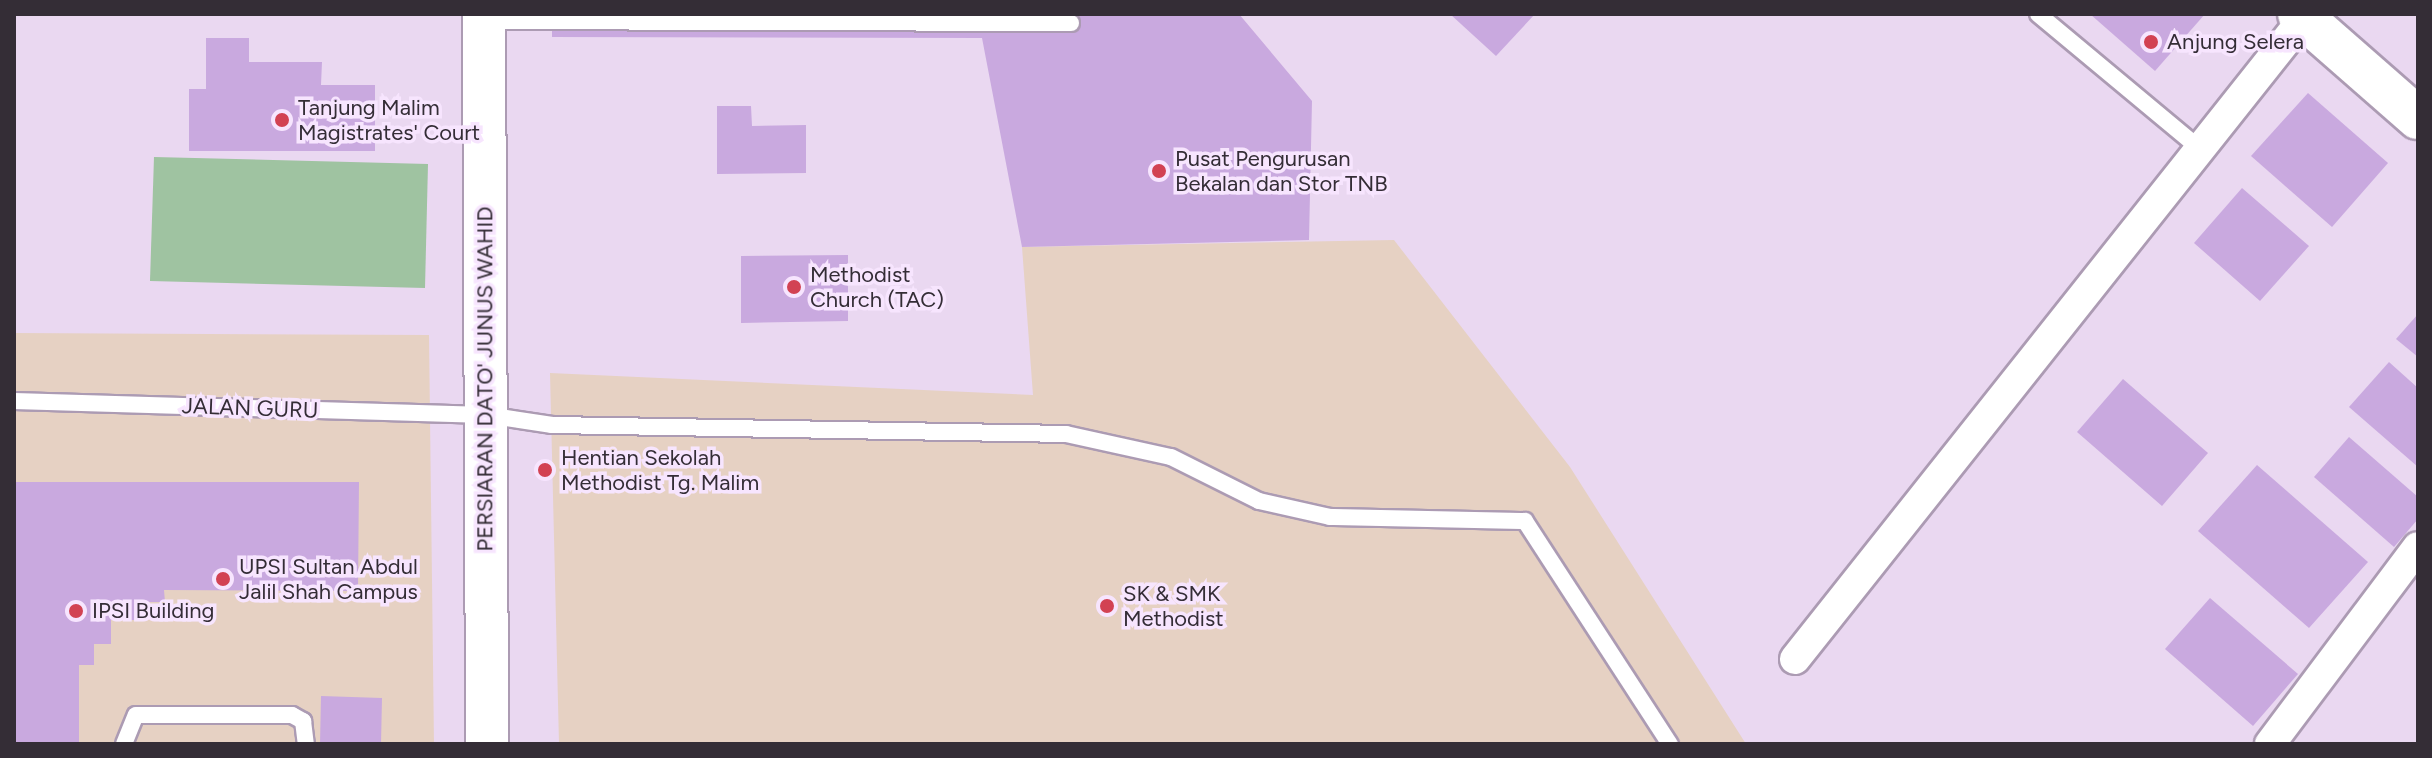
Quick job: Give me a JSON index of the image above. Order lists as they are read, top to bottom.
{
  "streets": {
    "street": ["PERSIARAN DATO' JUNUS WAHID"],
    "lane": ["JALAN GURU"]
  },
  "crossings": [
    ["PERSIARAN DATO' JUNUS WAHID", "JALAN GURU"]
  ],
  "places": [
    "Anjung Selera",
    "Tanjung Malim Magistrates' Court",
    "Pusat Pengurusan Bekalan dan Stor TNB",
    "Methodist Church (TAC)",
    "Hentian Sekolah Methodist Tg. Malim",
    "UPSI Sultan Abdul Jalil Shah Campus",
    "SK & SMK Methodist",
    "IPSI Building"
  ]
}
